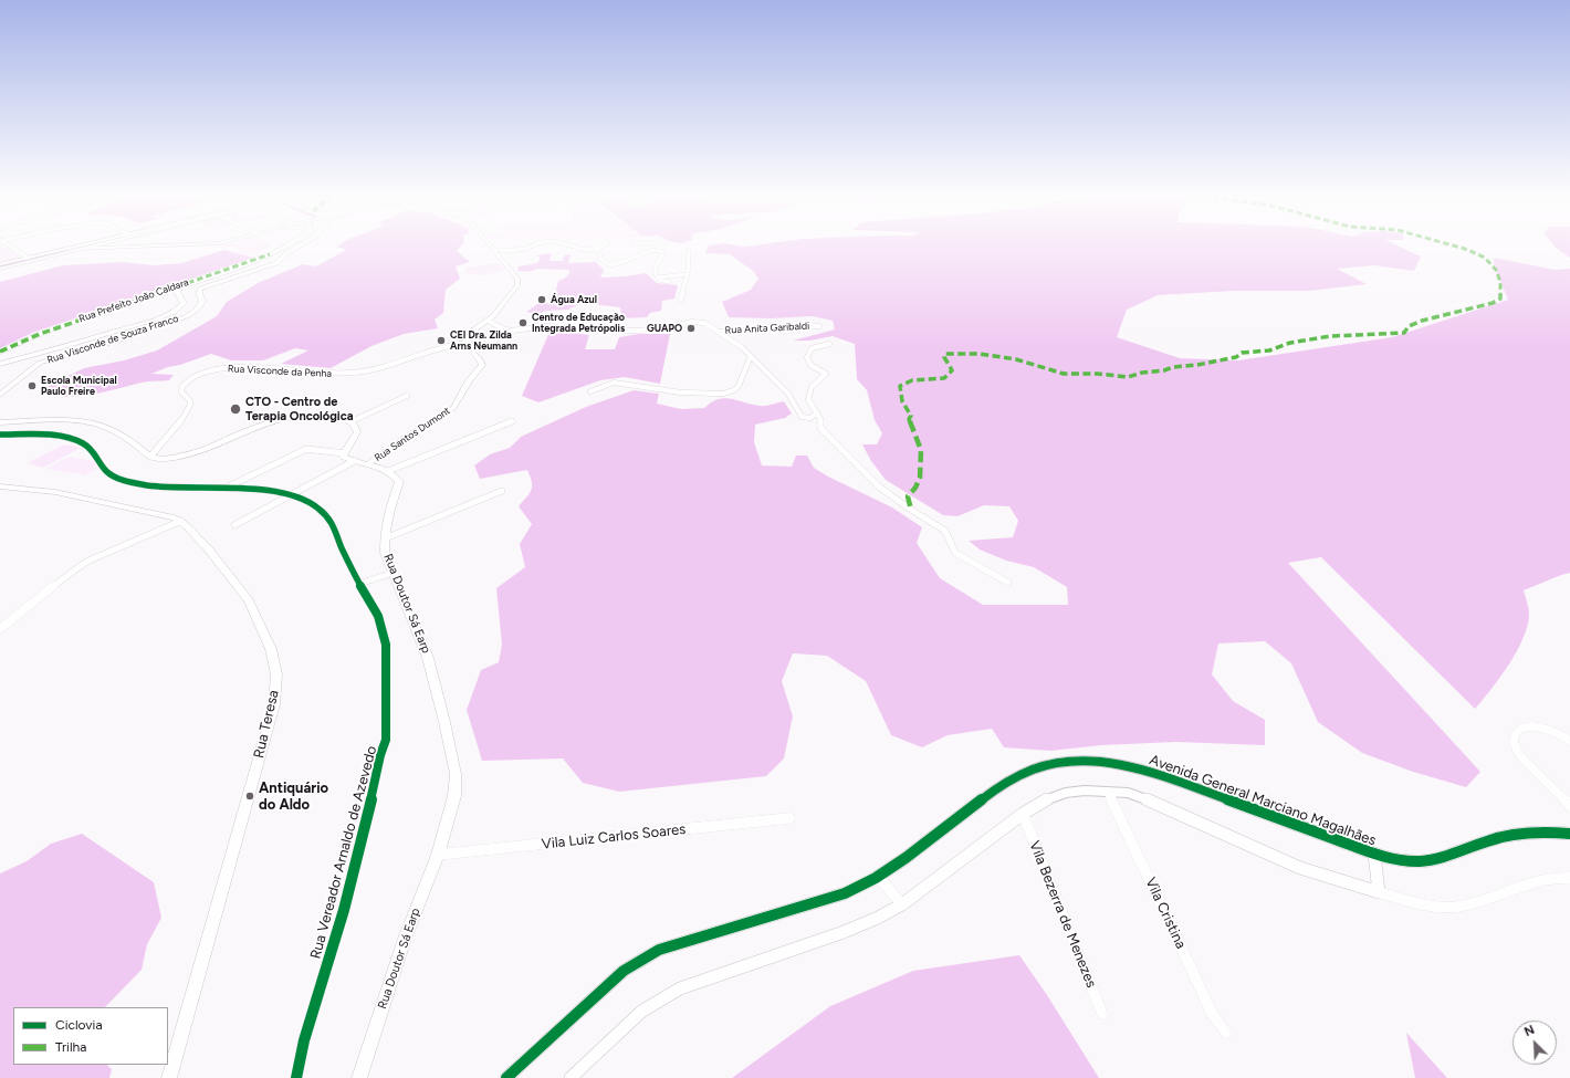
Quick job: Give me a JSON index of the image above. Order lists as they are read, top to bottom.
{
  "streets": {
    "main road": [
      "Rua Visconde de Souza Franco",
      "Rua Santos Dumont",
      "Rua Doutor Sá Earp",
      "Rua Teresa"
    ],
    "street": [
      "Rua Prefeito João Caldara",
      "Rua Anita Garibaldi",
      "Rua Visconde da Penha",
      "Avenida General Marciano Magalhães",
      "Vila Luiz Carlos Soares",
      "Rua Vereador Arnaldo de Azevedo",
      "Vila Cristina",
      "Vila Bezerra de Menezes"
    ]
  },
  "crossings": [
    ["Rua Prefeito João Caldara", "Rua Visconde de Souza Franco"],
    ["Rua Visconde da Penha", "Rua Santos Dumont"],
    ["Rua Doutor Sá Earp", "Vila Luiz Carlos Soares"]
  ],
  "places": [
    "Água Azul",
    "Centro de Educação Integrada Petrópolis",
    "GUAPO",
    "CEI Dra. Zilda Arns Neumann",
    "Escola Municipal Paulo Freire",
    "CTO - Centro de Terapia Oncológica",
    "Antiquário do Aldo"
  ],
  "legend": ["Ciclovia", "Trilha"],
  "north": "top left"
}
